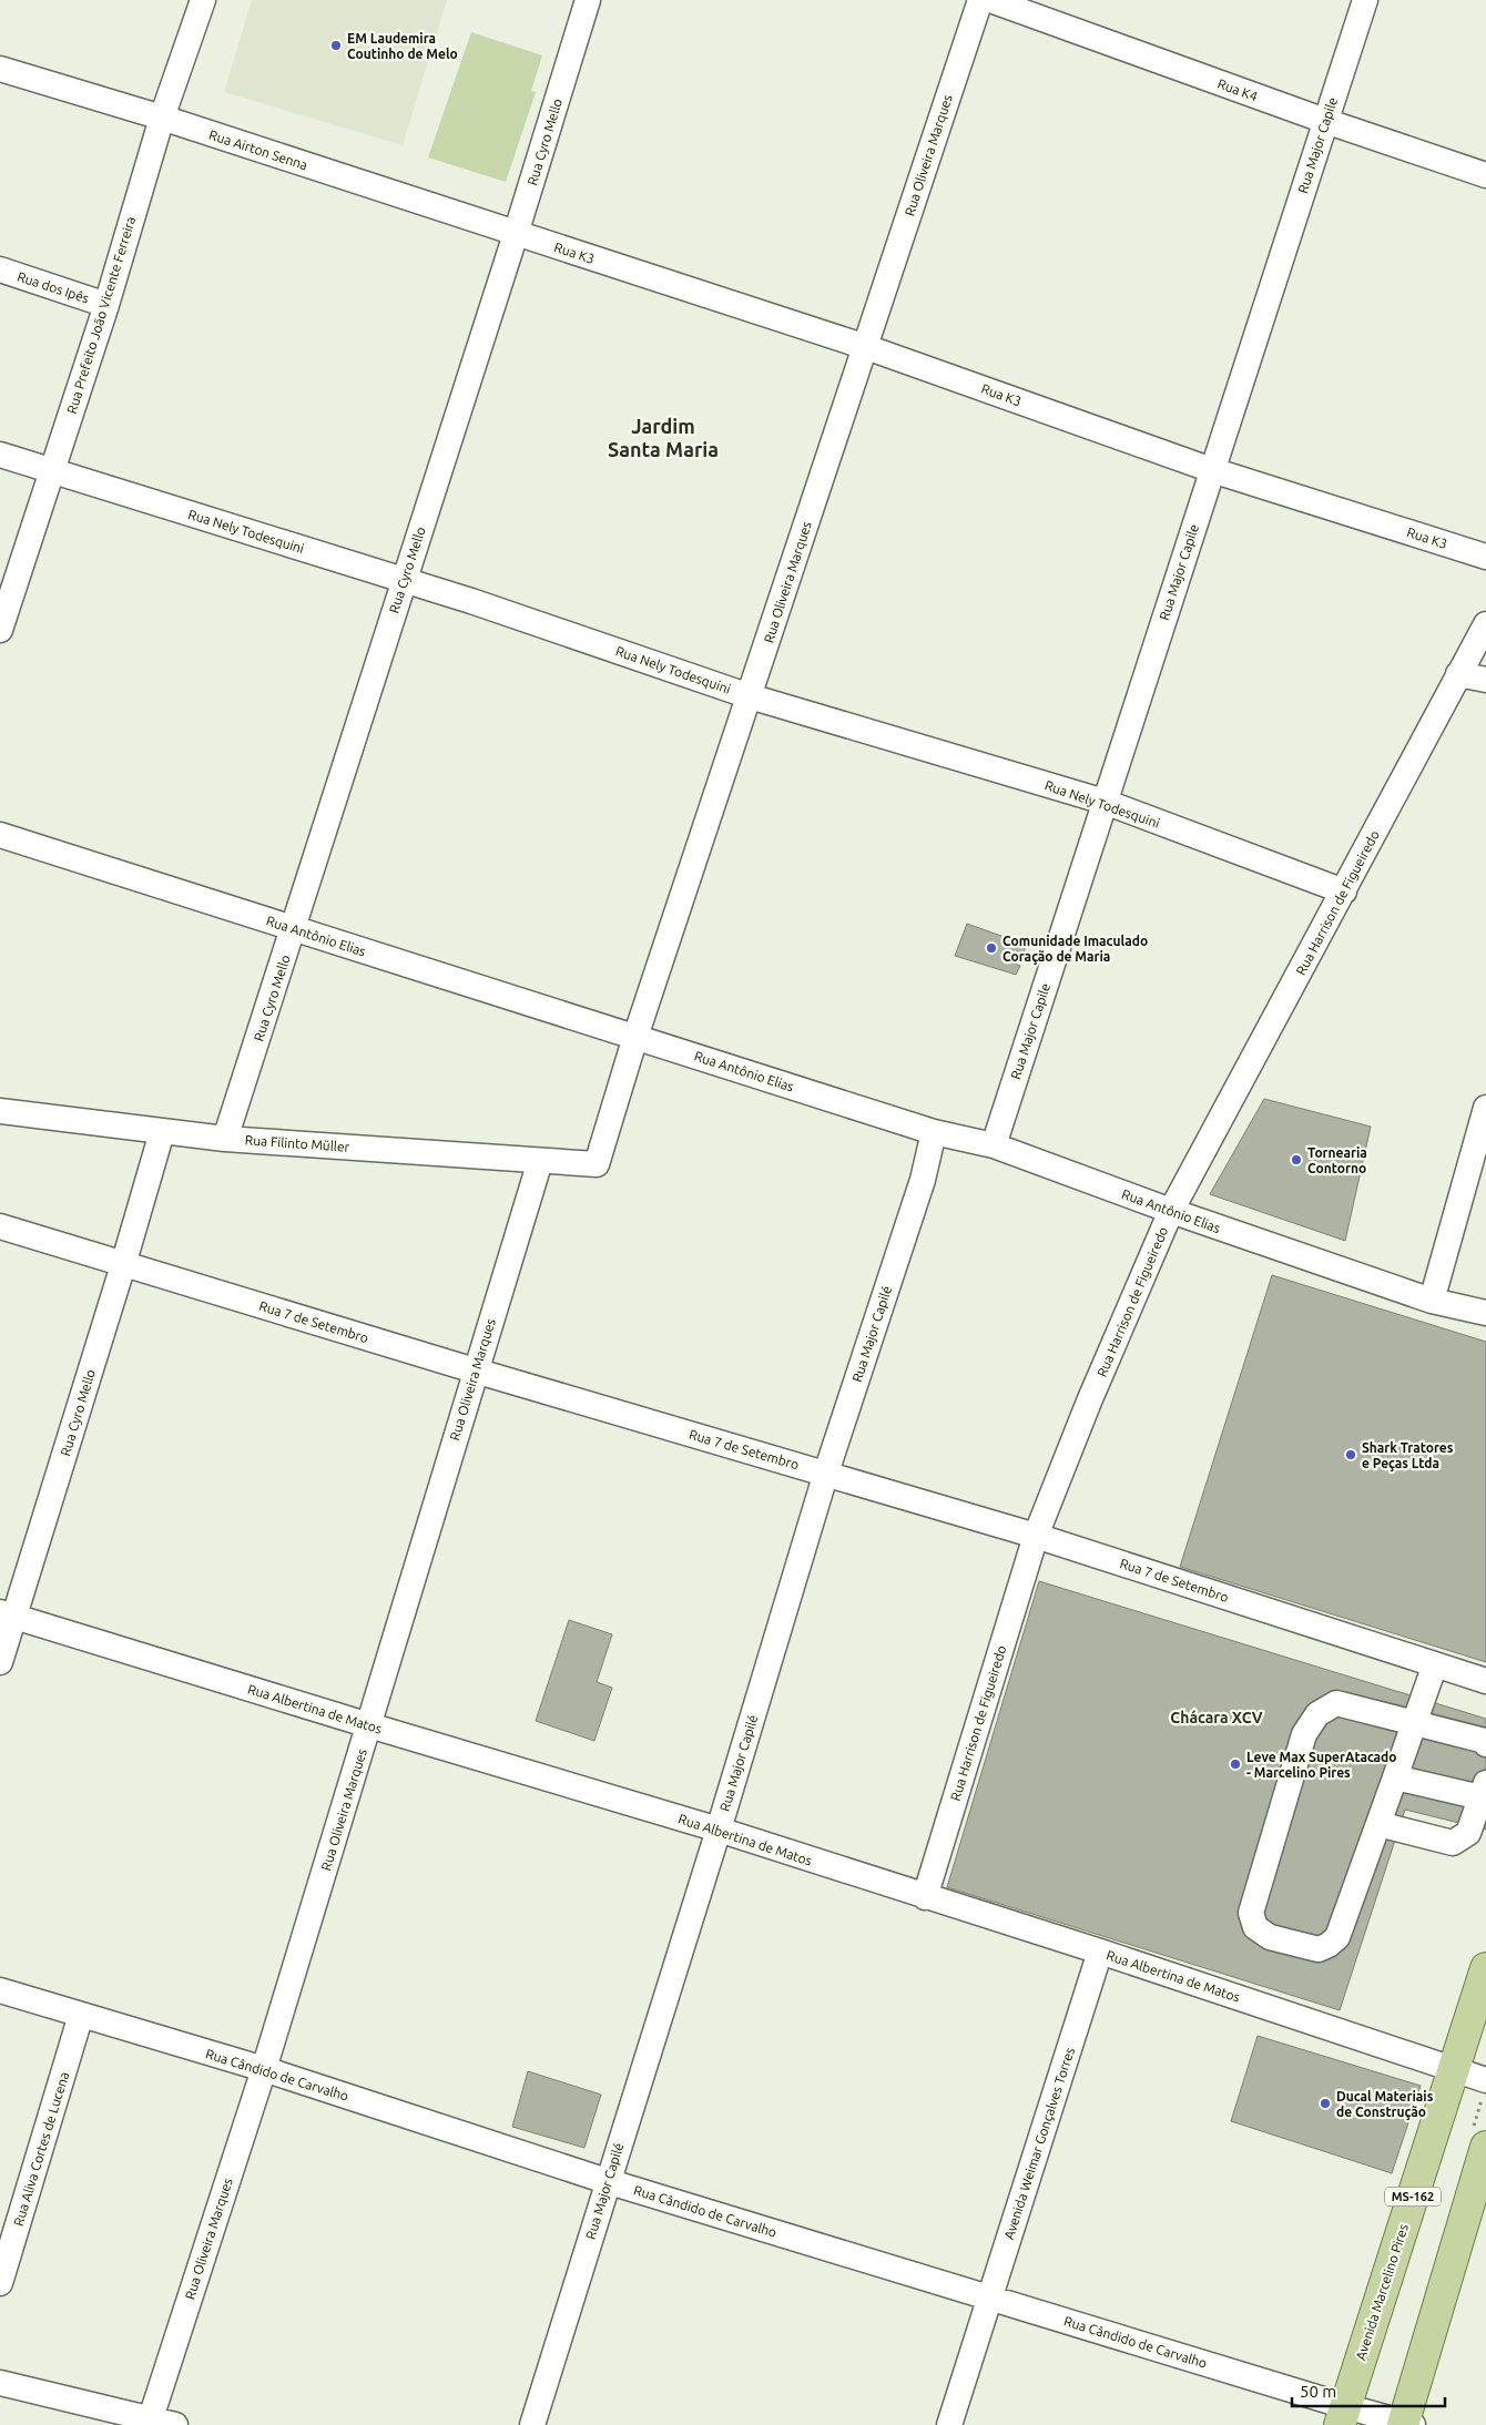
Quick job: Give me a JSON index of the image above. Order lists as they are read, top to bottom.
{
  "streets": {
    "main road": ["MS-162", "Avenida Marcelino Pires"],
    "street": [
      "Rua K4",
      "Rua Cyro Mello",
      "Rua Major Capile",
      "Rua Airton Senna",
      "Rua Oliveira Marques",
      "Rua K3",
      "Rua dos Ipês",
      "Rua Prefeito João Vicente Ferreira",
      "Rua Nely Todesquini",
      "Rua Harrison de Figueiredo",
      "Rua Antônio Elias",
      "Rua Filinto Müller",
      "Rua 7 de Setembro",
      "Rua Major Capilé",
      "Rua Albertina de Matos",
      "Rua Cândido de Carvalho",
      "Avenida Weimar Gonçalves Torres",
      "Rua Aliva Cortes de Lucena"
    ]
  },
  "crossings": [
    ["Rua K4", "Rua Major Capile"],
    ["Rua Cyro Mello", "Rua Airton Senna"],
    ["Rua Cyro Mello", "Rua K3"],
    ["Rua Cyro Mello", "Rua Nely Todesquini"],
    ["Rua Cyro Mello", "Rua Antônio Elias"],
    ["Rua Cyro Mello", "Rua Filinto Müller"],
    ["Rua Cyro Mello", "Rua 7 de Setembro"],
    ["Rua Cyro Mello", "Rua Albertina de Matos"],
    ["Rua Major Capile", "Rua K3"],
    ["Rua Major Capile", "Rua Nely Todesquini"],
    ["Rua Major Capile", "Rua Antônio Elias"],
    ["Rua Airton Senna", "Rua K3"],
    ["Rua Airton Senna", "Rua Prefeito João Vicente Ferreira"],
    ["Rua Oliveira Marques", "Rua K3"],
    ["Rua Oliveira Marques", "Rua Nely Todesquini"],
    ["Rua Oliveira Marques", "Rua Antônio Elias"],
    ["Rua Oliveira Marques", "Rua Filinto Müller"],
    ["Rua Oliveira Marques", "Rua 7 de Setembro"],
    ["Rua Oliveira Marques", "Rua Albertina de Matos"],
    ["Rua Oliveira Marques", "Rua Cândido de Carvalho"],
    ["Rua dos Ipês", "Rua Prefeito João Vicente Ferreira"],
    ["Rua Prefeito João Vicente Ferreira", "Rua Nely Todesquini"],
    ["Rua Nely Todesquini", "Rua Harrison de Figueiredo"],
    ["Rua Harrison de Figueiredo", "Rua Antônio Elias"],
    ["Rua Harrison de Figueiredo", "Rua 7 de Setembro"],
    ["Rua Harrison de Figueiredo", "Rua Albertina de Matos"],
    ["Rua Antônio Elias", "Rua Major Capilé"],
    ["Rua 7 de Setembro", "Rua Major Capilé"],
    ["Rua Major Capilé", "Rua Albertina de Matos"],
    ["Rua Major Capilé", "Rua Cândido de Carvalho"],
    ["Rua Albertina de Matos", "Avenida Weimar Gonçalves Torres"],
    ["Rua Albertina de Matos", "Avenida Marcelino Pires"],
    ["Rua Cândido de Carvalho", "Avenida Weimar Gonçalves Torres"],
    ["Rua Cândido de Carvalho", "Rua Aliva Cortes de Lucena"],
    ["Rua Cândido de Carvalho", "Avenida Marcelino Pires"]
  ],
  "districts": ["Jardim Santa Maria", "Chácara XCV"],
  "places": [
    "EM Laudemira Coutinho de Melo",
    "Comunidade Imaculado Coração de Maria",
    "Tornearia Contorno",
    "Shark Tratores e Peças Ltda",
    "Leve Max SuperAtacado - Marcelino Pires",
    "Ducal Materiais de Construção"
  ],
  "scale_bar": "50 m"
}
